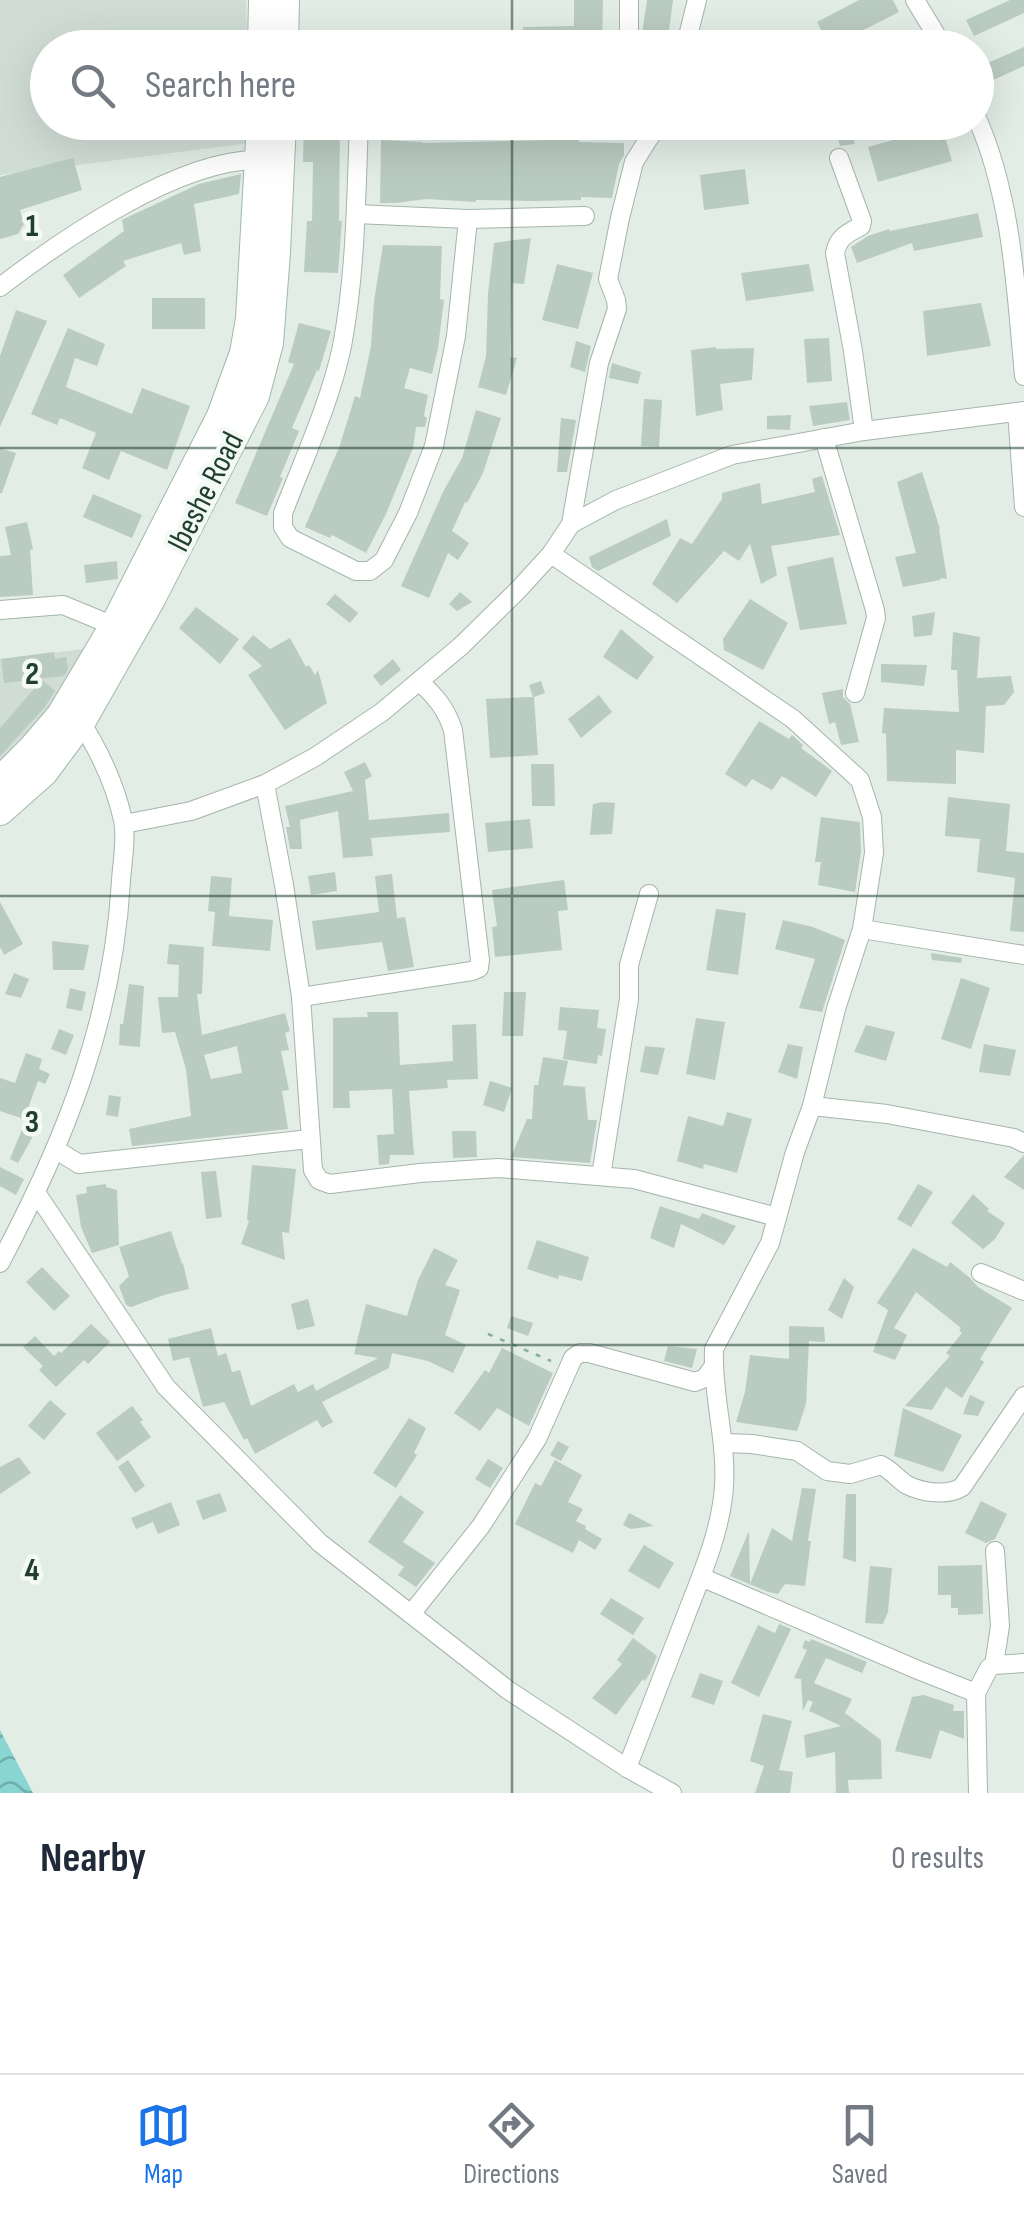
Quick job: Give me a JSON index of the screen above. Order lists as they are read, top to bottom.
{
  "streets": {
    "main road": ["Ibeshe Road"]
  },
  "page": {
    "search": "Search here",
    "heading": ["Nearby", "0 results"],
    "nav": ["Map", "Directions", "Saved"]
  },
  "grid": {
    "rows": [
      "1",
      "2",
      "3",
      "4"
    ]
  }
}
